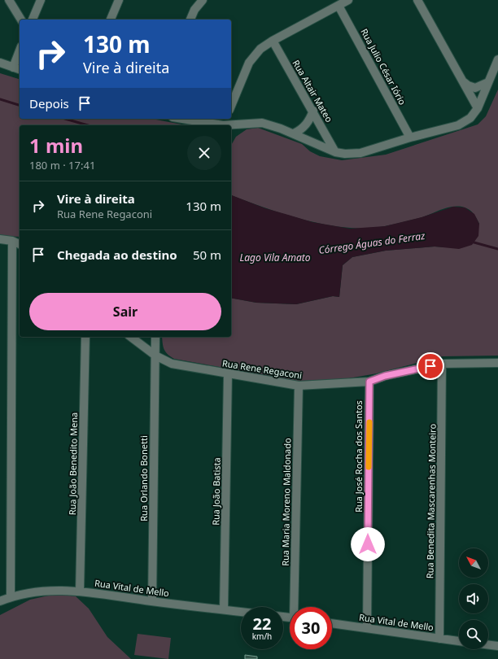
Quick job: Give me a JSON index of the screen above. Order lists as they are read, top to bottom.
{
  "streets": {
    "street": [
      "Rua Julio César Iório",
      "Rua Altair Mateo",
      "Rua Rene Regaconi",
      "Rua José Rocha dos Santos",
      "Rua João Benedito Mena",
      "Rua Orlando Bonetti",
      "Rua João Batista",
      "Rua Benedita Mascarenhas Monteiro",
      "Rua Maria Moreno Maldonado",
      "Rua Vital de Mello"
    ]
  },
  "crossings": [
    ["Rua Rene Regaconi", "Rua José Rocha dos Santos"],
    ["Rua Rene Regaconi", "Rua Orlando Bonetti"],
    ["Rua Rene Regaconi", "Rua João Batista"],
    ["Rua Rene Regaconi", "Rua Benedita Mascarenhas Monteiro"],
    ["Rua Rene Regaconi", "Rua Maria Moreno Maldonado"],
    ["Rua José Rocha dos Santos", "Rua Vital de Mello"],
    ["Rua João Benedito Mena", "Rua Vital de Mello"],
    ["Rua Orlando Bonetti", "Rua Vital de Mello"],
    ["Rua João Batista", "Rua Vital de Mello"],
    ["Rua Benedita Mascarenhas Monteiro", "Rua Vital de Mello"]
  ],
  "water": ["Córrego Águas do Ferraz", "Lago Vila Amato"],
  "north": "top left",
  "page": {
    "turn": ["130 m", "Vire à direita"],
    "then": "Depois",
    "heading": ["1 min", "180 m · 17:41"],
    "list": [
      {
        "name": "Vire à direita",
        "note": "Rua Rene Regaconi",
        "value": "130 m"
      },
      {
        "name": "Chegada ao destino",
        "value": "50 m"
      }
    ],
    "buttons": "Sair",
    "speed": "22 km/h",
    "limit": "30"
  }
}
